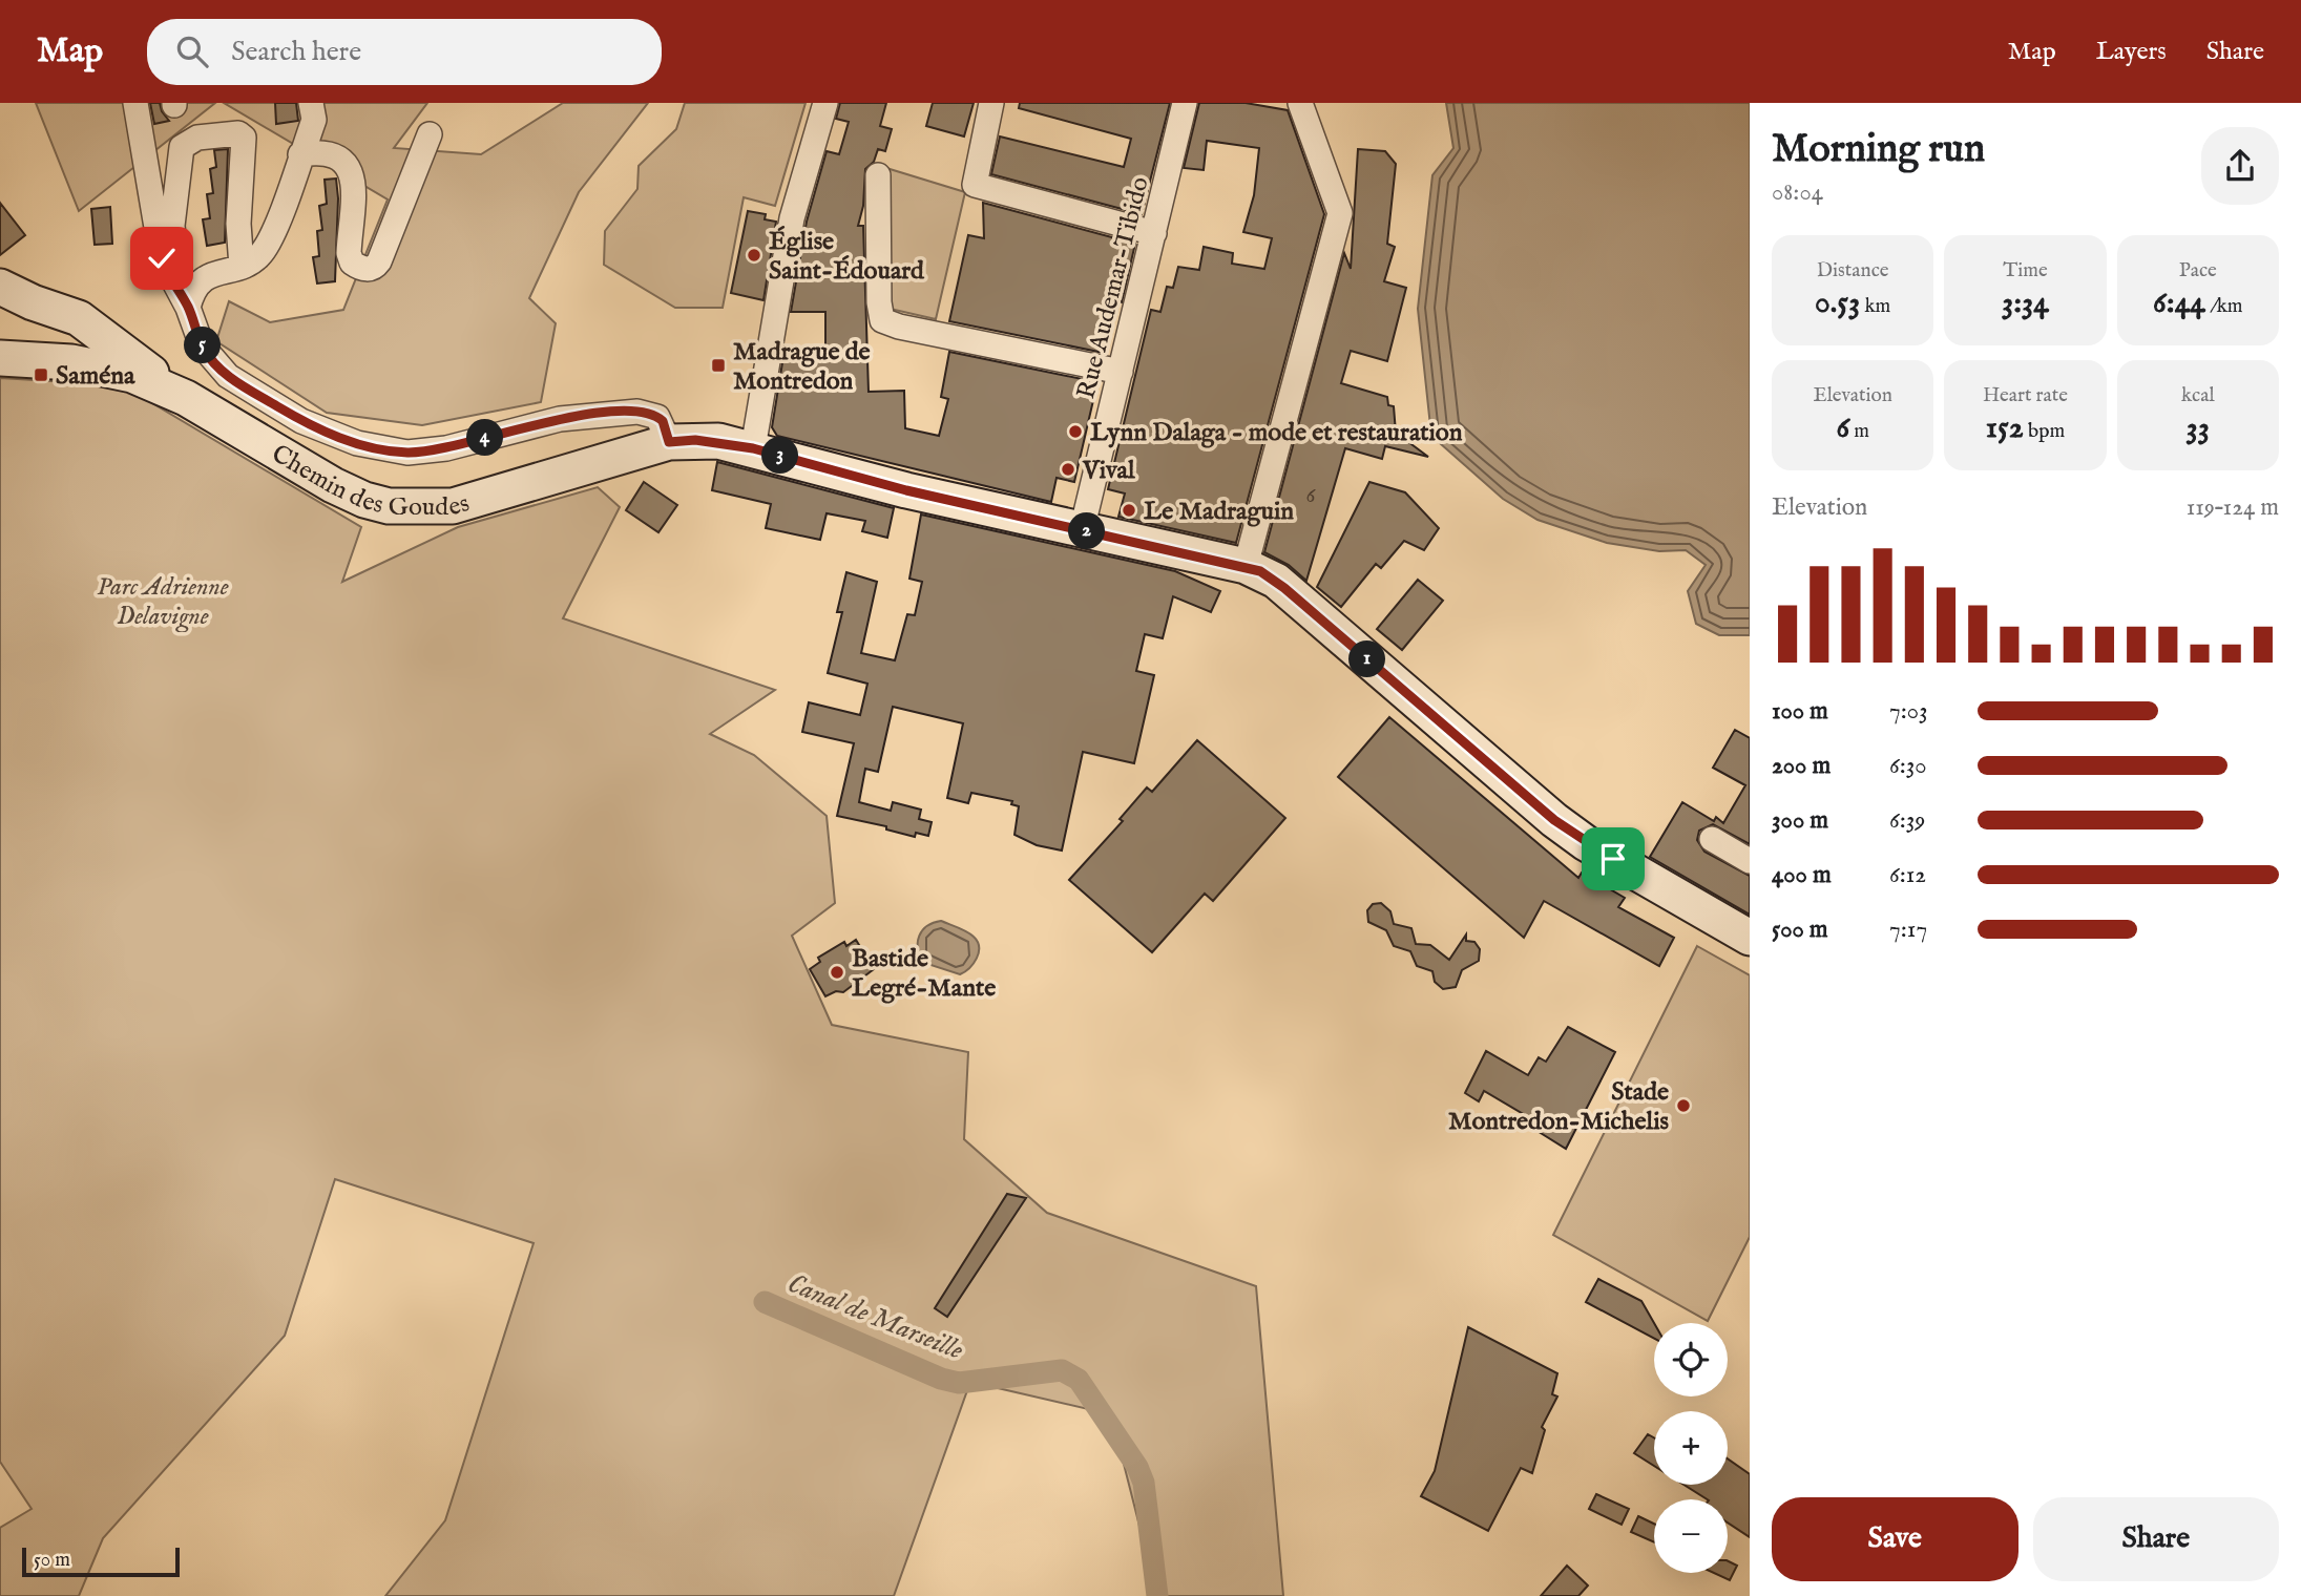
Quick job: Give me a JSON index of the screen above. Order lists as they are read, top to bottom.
{
  "streets": {
    "street": ["Rue Audemar-Tibido", "Chemin des Goudes"]
  },
  "crossings": [
    ["Rue Audemar-Tibido", "Chemin des Goudes"]
  ],
  "water": ["Canal de Marseille"],
  "parks": ["Parc Adrienne Delavigne"],
  "places": {
    "other": [
      "Église Saint-Édouard",
      "Lynn Dalaga - mode et restauration",
      "Vival",
      "Le Madraguin",
      "Bastide Legré-Mante",
      "Stade Montredon-Michelis"
    ],
    "transit": ["Madrague de Montredon", "Saména"]
  },
  "house_numbers": ["6"],
  "scale_bar": "50 m",
  "page": {
    "header": "Map",
    "search": "Search here",
    "nav": ["Map", "Layers", "Share"],
    "heading": ["Morning run", "08:04"],
    "stats": [
      ["Distance", "0.53 km"],
      ["Time", "3:34"],
      ["Pace", "6:44 /km"],
      ["Elevation", "6 m"],
      ["Heart rate", "152 bpm"],
      ["kcal", "33"]
    ],
    "pins": [
      "5",
      "4",
      "3",
      "2",
      "1"
    ],
    "chart": ["Elevation", "119–124 m"],
    "list": [
      {
        "name": "100 m",
        "note": "7:03"
      },
      {
        "name": "200 m",
        "note": "6:30"
      },
      {
        "name": "300 m",
        "note": "6:39"
      },
      {
        "name": "400 m",
        "note": "6:12"
      },
      {
        "name": "500 m",
        "note": "7:17"
      }
    ],
    "map_buttons": ["+", "−"],
    "buttons": ["Save", "Share"],
    "scale": "50 m"
  }
}
